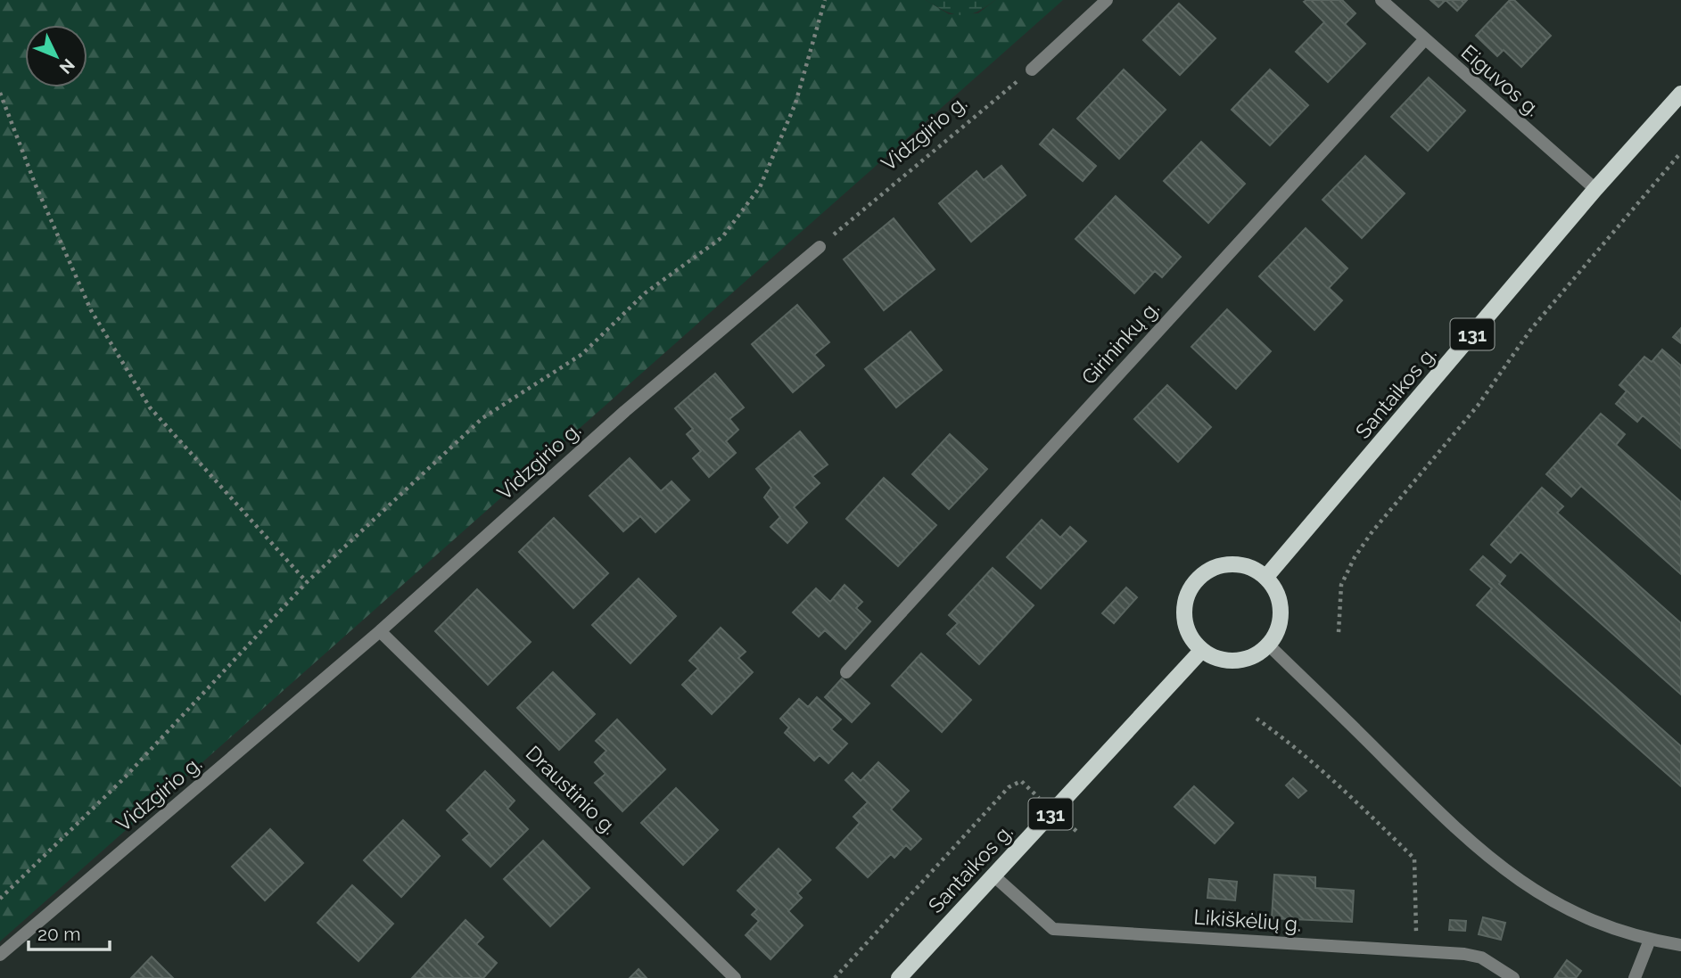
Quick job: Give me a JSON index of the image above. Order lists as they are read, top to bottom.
{
  "streets": {
    "main road": ["131", "Santaikos g."],
    "street": [
      "Eiguvos g.",
      "Vidzgirio g.",
      "Girininkų g.",
      "Draustinio g.",
      "Likiškėlių g."
    ]
  },
  "crossings": [
    ["Eiguvos g.", "Girininkų g."],
    ["Eiguvos g.", "Santaikos g."],
    ["Vidzgirio g.", "Draustinio g."],
    ["Santaikos g.", "Likiškėlių g."]
  ],
  "scale_bar": "20 m",
  "north": "bottom right"
}
